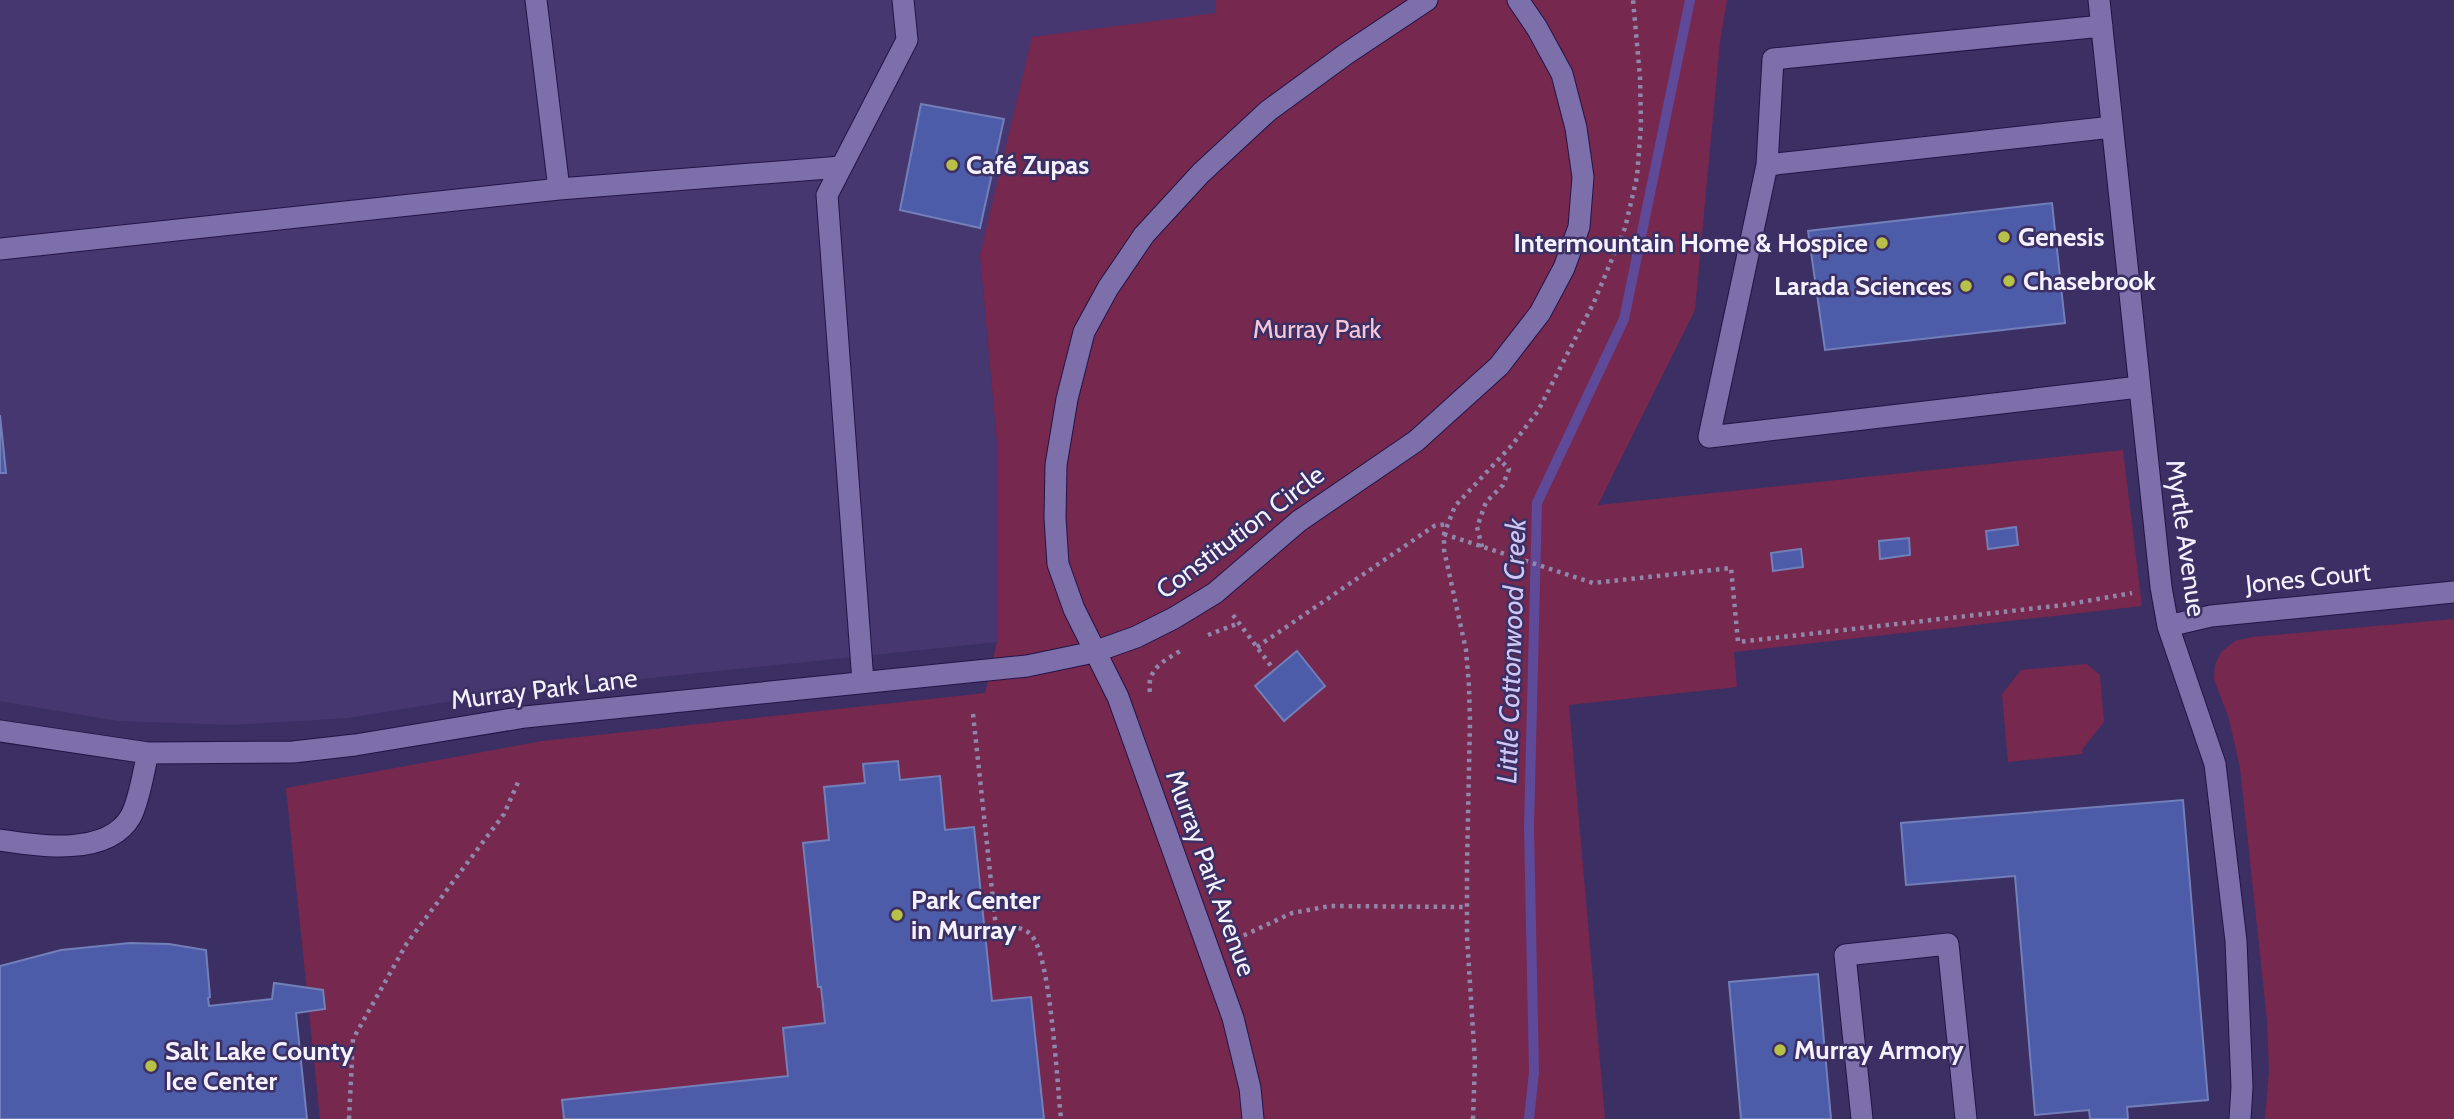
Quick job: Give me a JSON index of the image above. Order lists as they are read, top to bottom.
{
  "streets": {
    "street": [
      "Constitution Circle",
      "Myrtle Avenue",
      "Jones Court",
      "Murray Park Lane",
      "Murray Park Avenue"
    ]
  },
  "crossings": [
    ["Constitution Circle", "Murray Park Lane"],
    ["Constitution Circle", "Murray Park Avenue"],
    ["Myrtle Avenue", "Jones Court"],
    ["Murray Park Lane", "Murray Park Avenue"]
  ],
  "water": ["Little Cottonwood Creek"],
  "parks": ["Murray Park"],
  "places": [
    "Café Zupas",
    "Genesis",
    "Intermountain Home & Hospice",
    "Chasebrook",
    "Larada Sciences",
    "Park Center in Murray",
    "Murray Armory",
    "Salt Lake County Ice Center"
  ]
}
